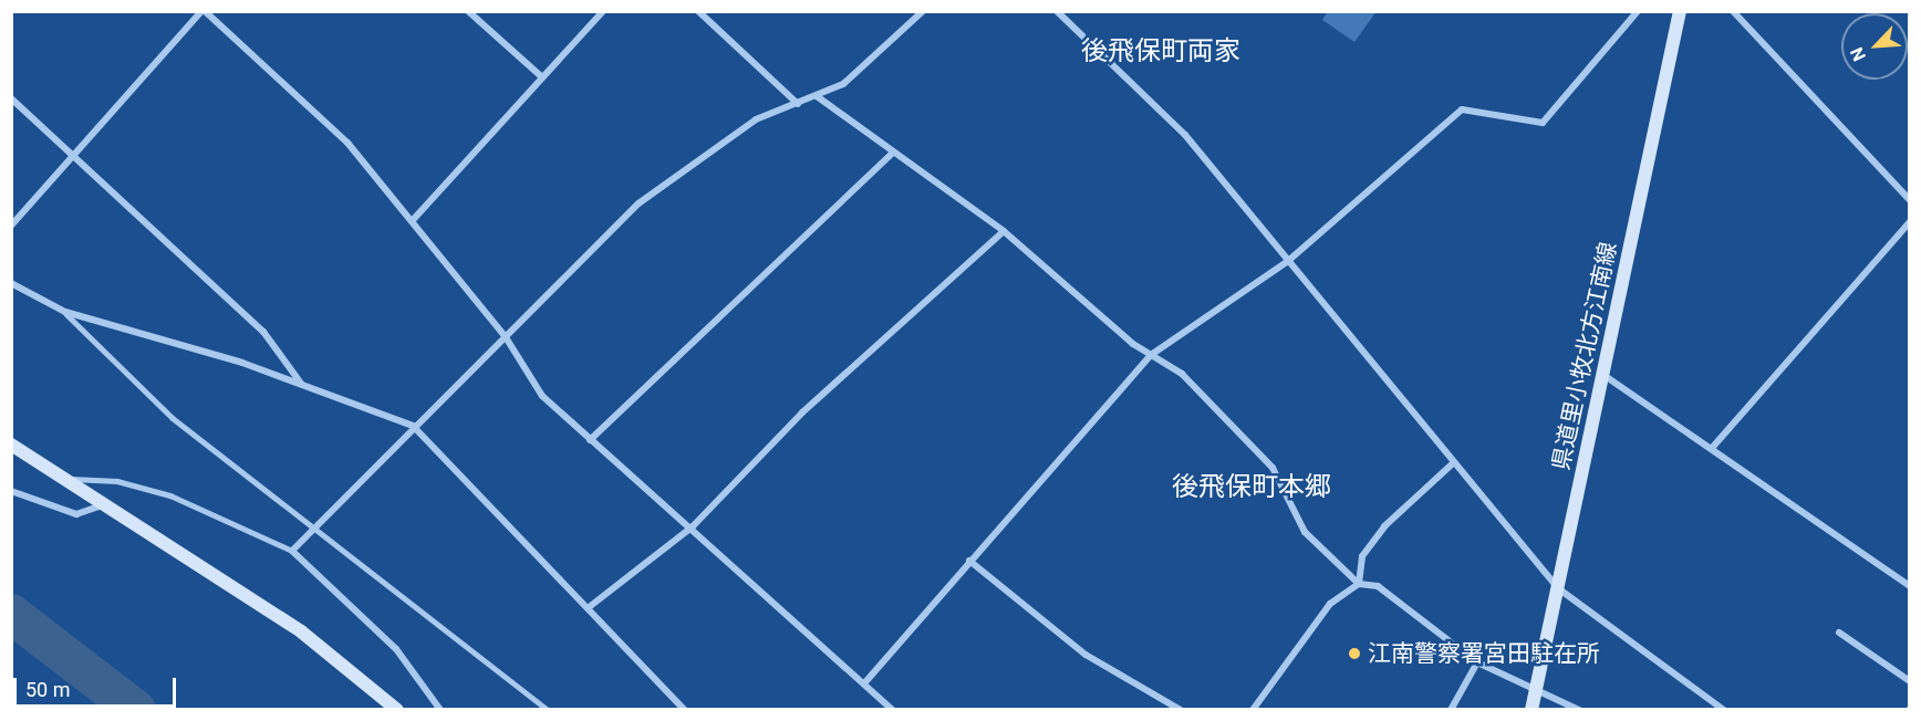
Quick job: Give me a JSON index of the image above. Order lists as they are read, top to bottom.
{
  "streets": {
    "main road": ["県道里小牧北方江南線"]
  },
  "districts": ["後飛保町両家", "後飛保町本郷"],
  "places": ["江南警察署宮田駐在所"],
  "scale_bar": "50 m",
  "north": "bottom left"
}
